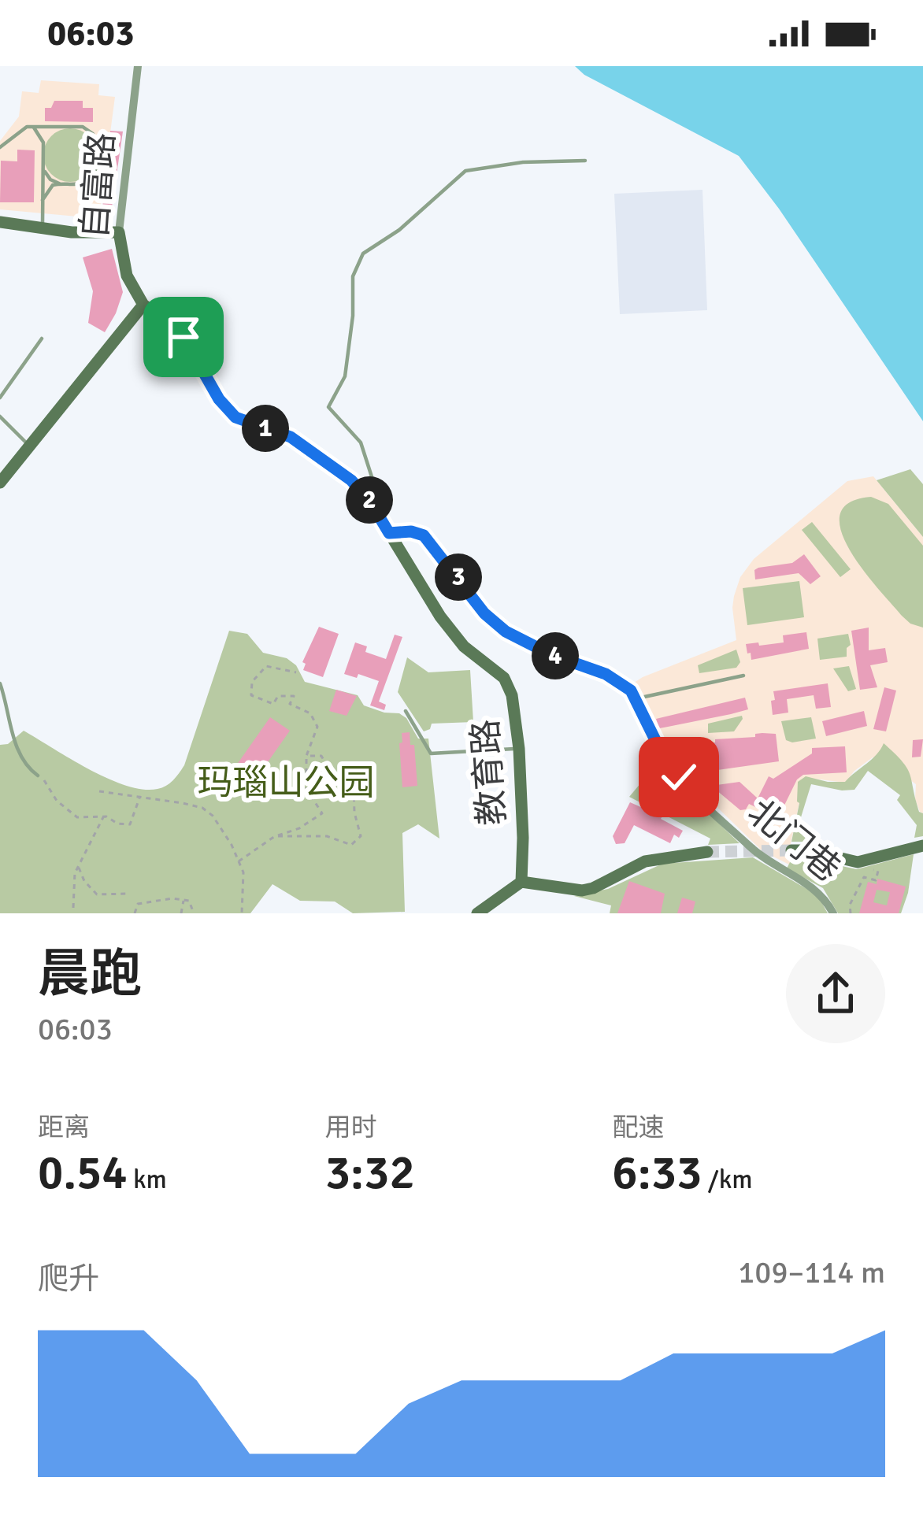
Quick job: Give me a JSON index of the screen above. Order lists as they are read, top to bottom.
{
  "streets": {
    "street": ["自富路", "教育路", "北门巷"]
  },
  "crossings": [
    ["自富路", "教育路"]
  ],
  "parks": ["玛瑙山公园"],
  "page": {
    "status": "06:03",
    "pins": [
      "1",
      "2",
      "3",
      "4"
    ],
    "heading": ["晨跑", "06:03"],
    "stats": [
      ["距离", "0.54 km"],
      ["用时", "3:32"],
      ["配速", "6:33 /km"]
    ],
    "chart": ["爬升", "109–114 m"]
  }
}
